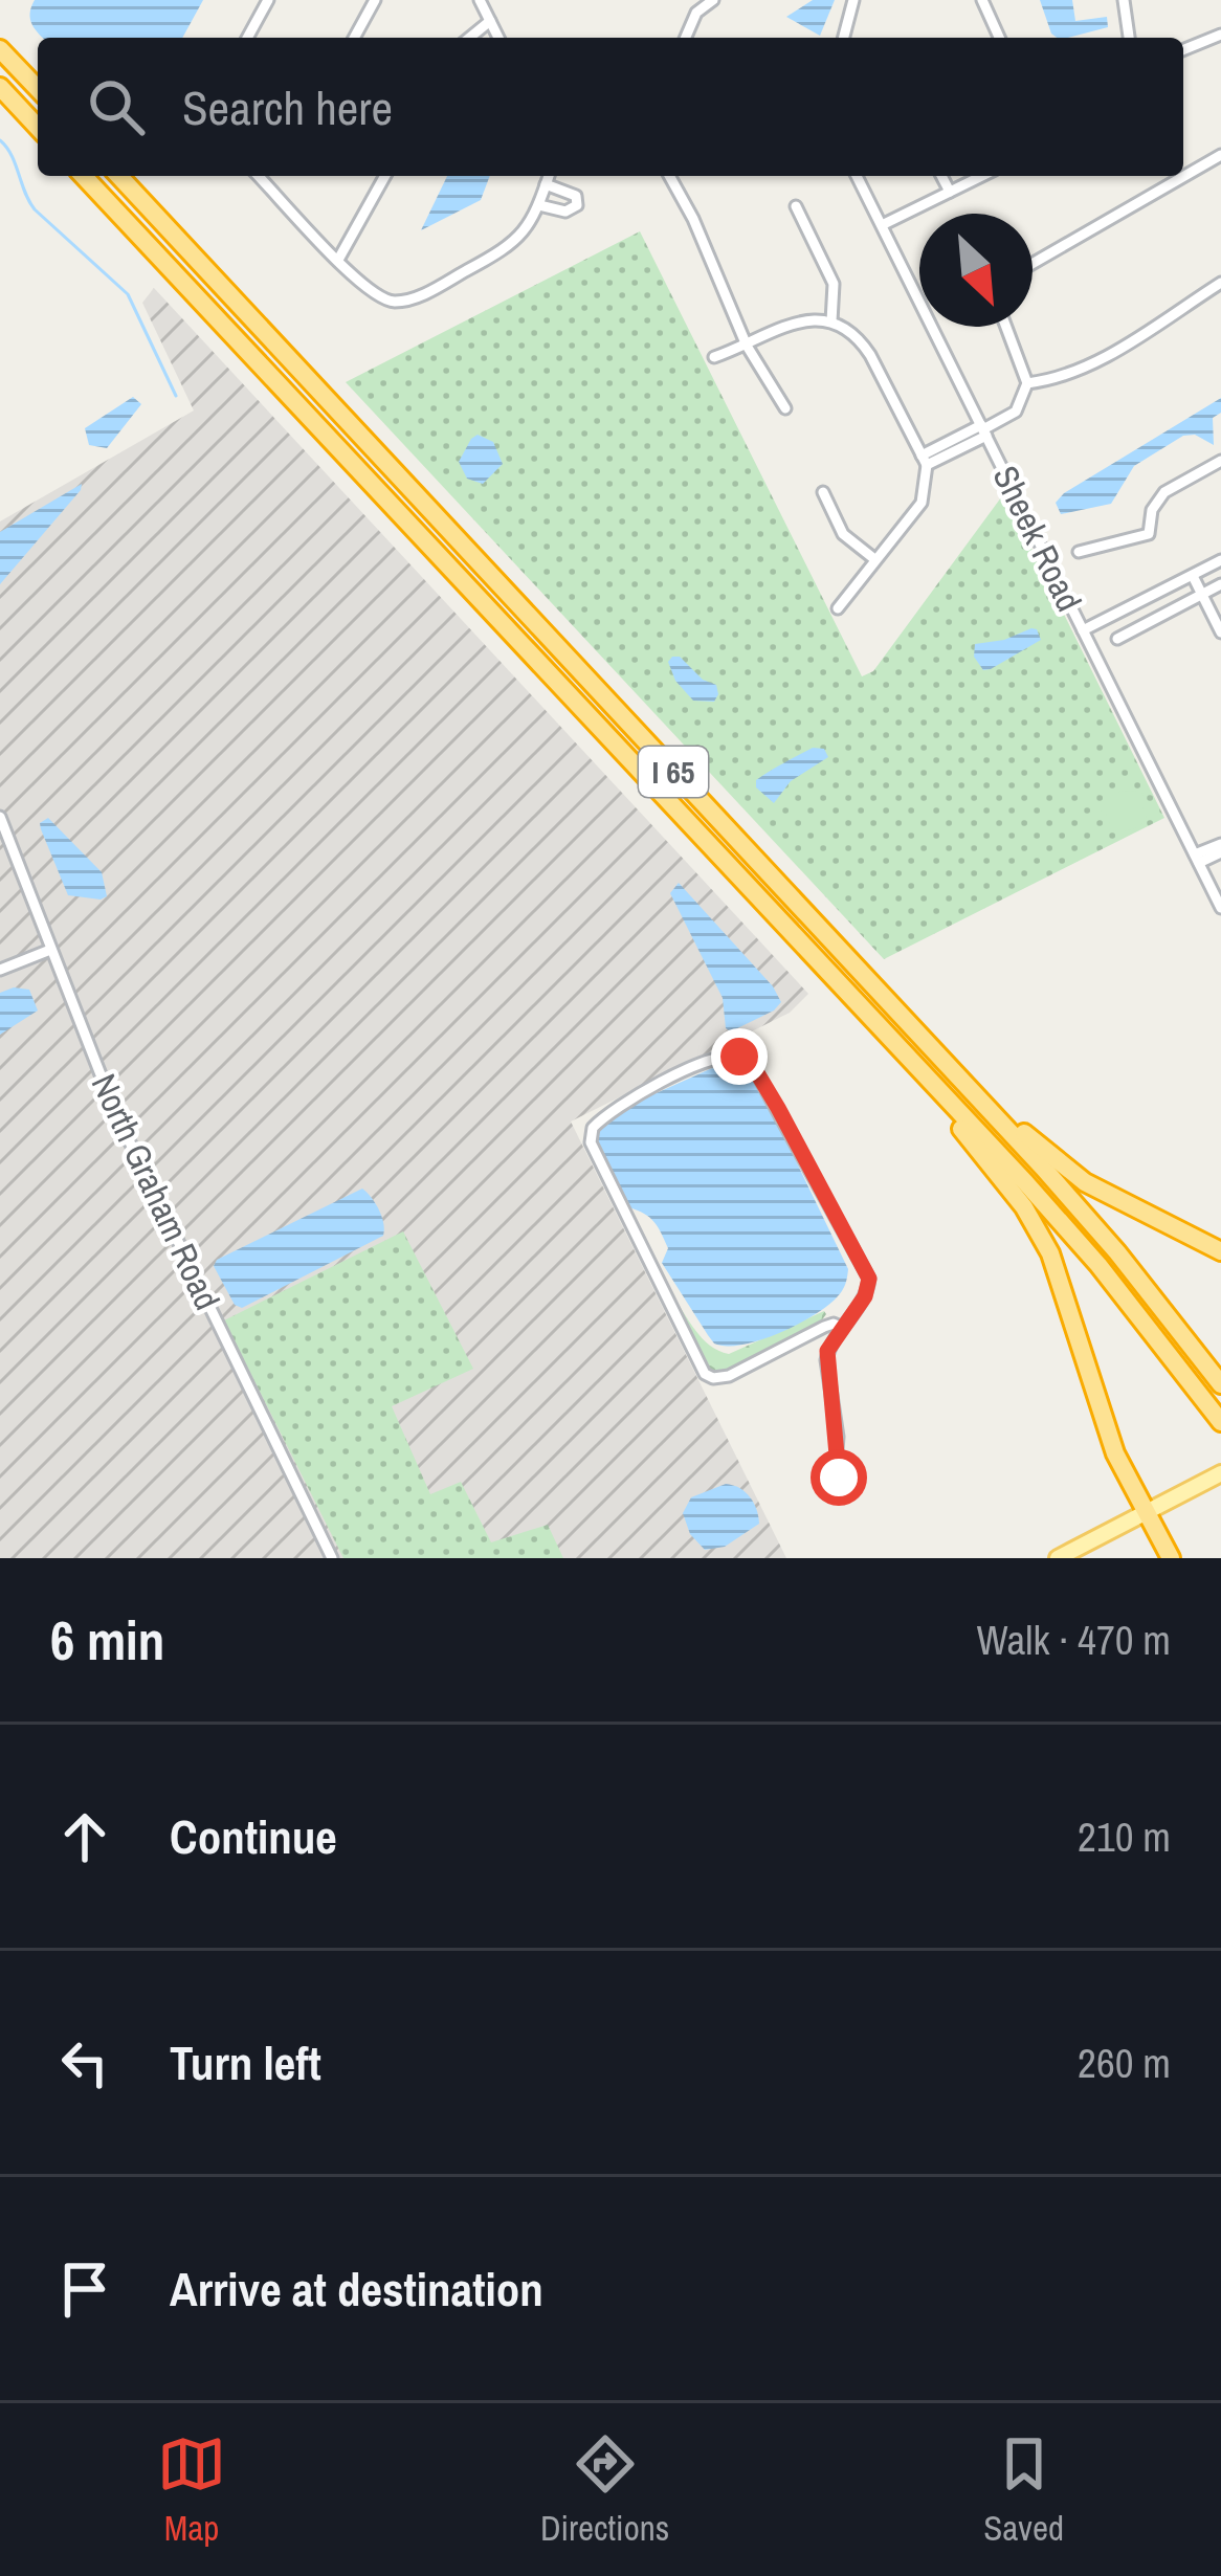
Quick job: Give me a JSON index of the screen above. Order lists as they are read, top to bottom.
{
  "streets": {
    "highway": ["I 65"],
    "street": ["Sheek Road", "North Graham Road"]
  },
  "north": "bottom right",
  "page": {
    "search": "Search here",
    "heading": ["6 min", "Walk · 470 m"],
    "list": [
      ["Continue", "210 m"],
      ["Turn left", "260 m"],
      "Arrive at destination"
    ],
    "nav": ["Map", "Directions", "Saved"]
  }
}
